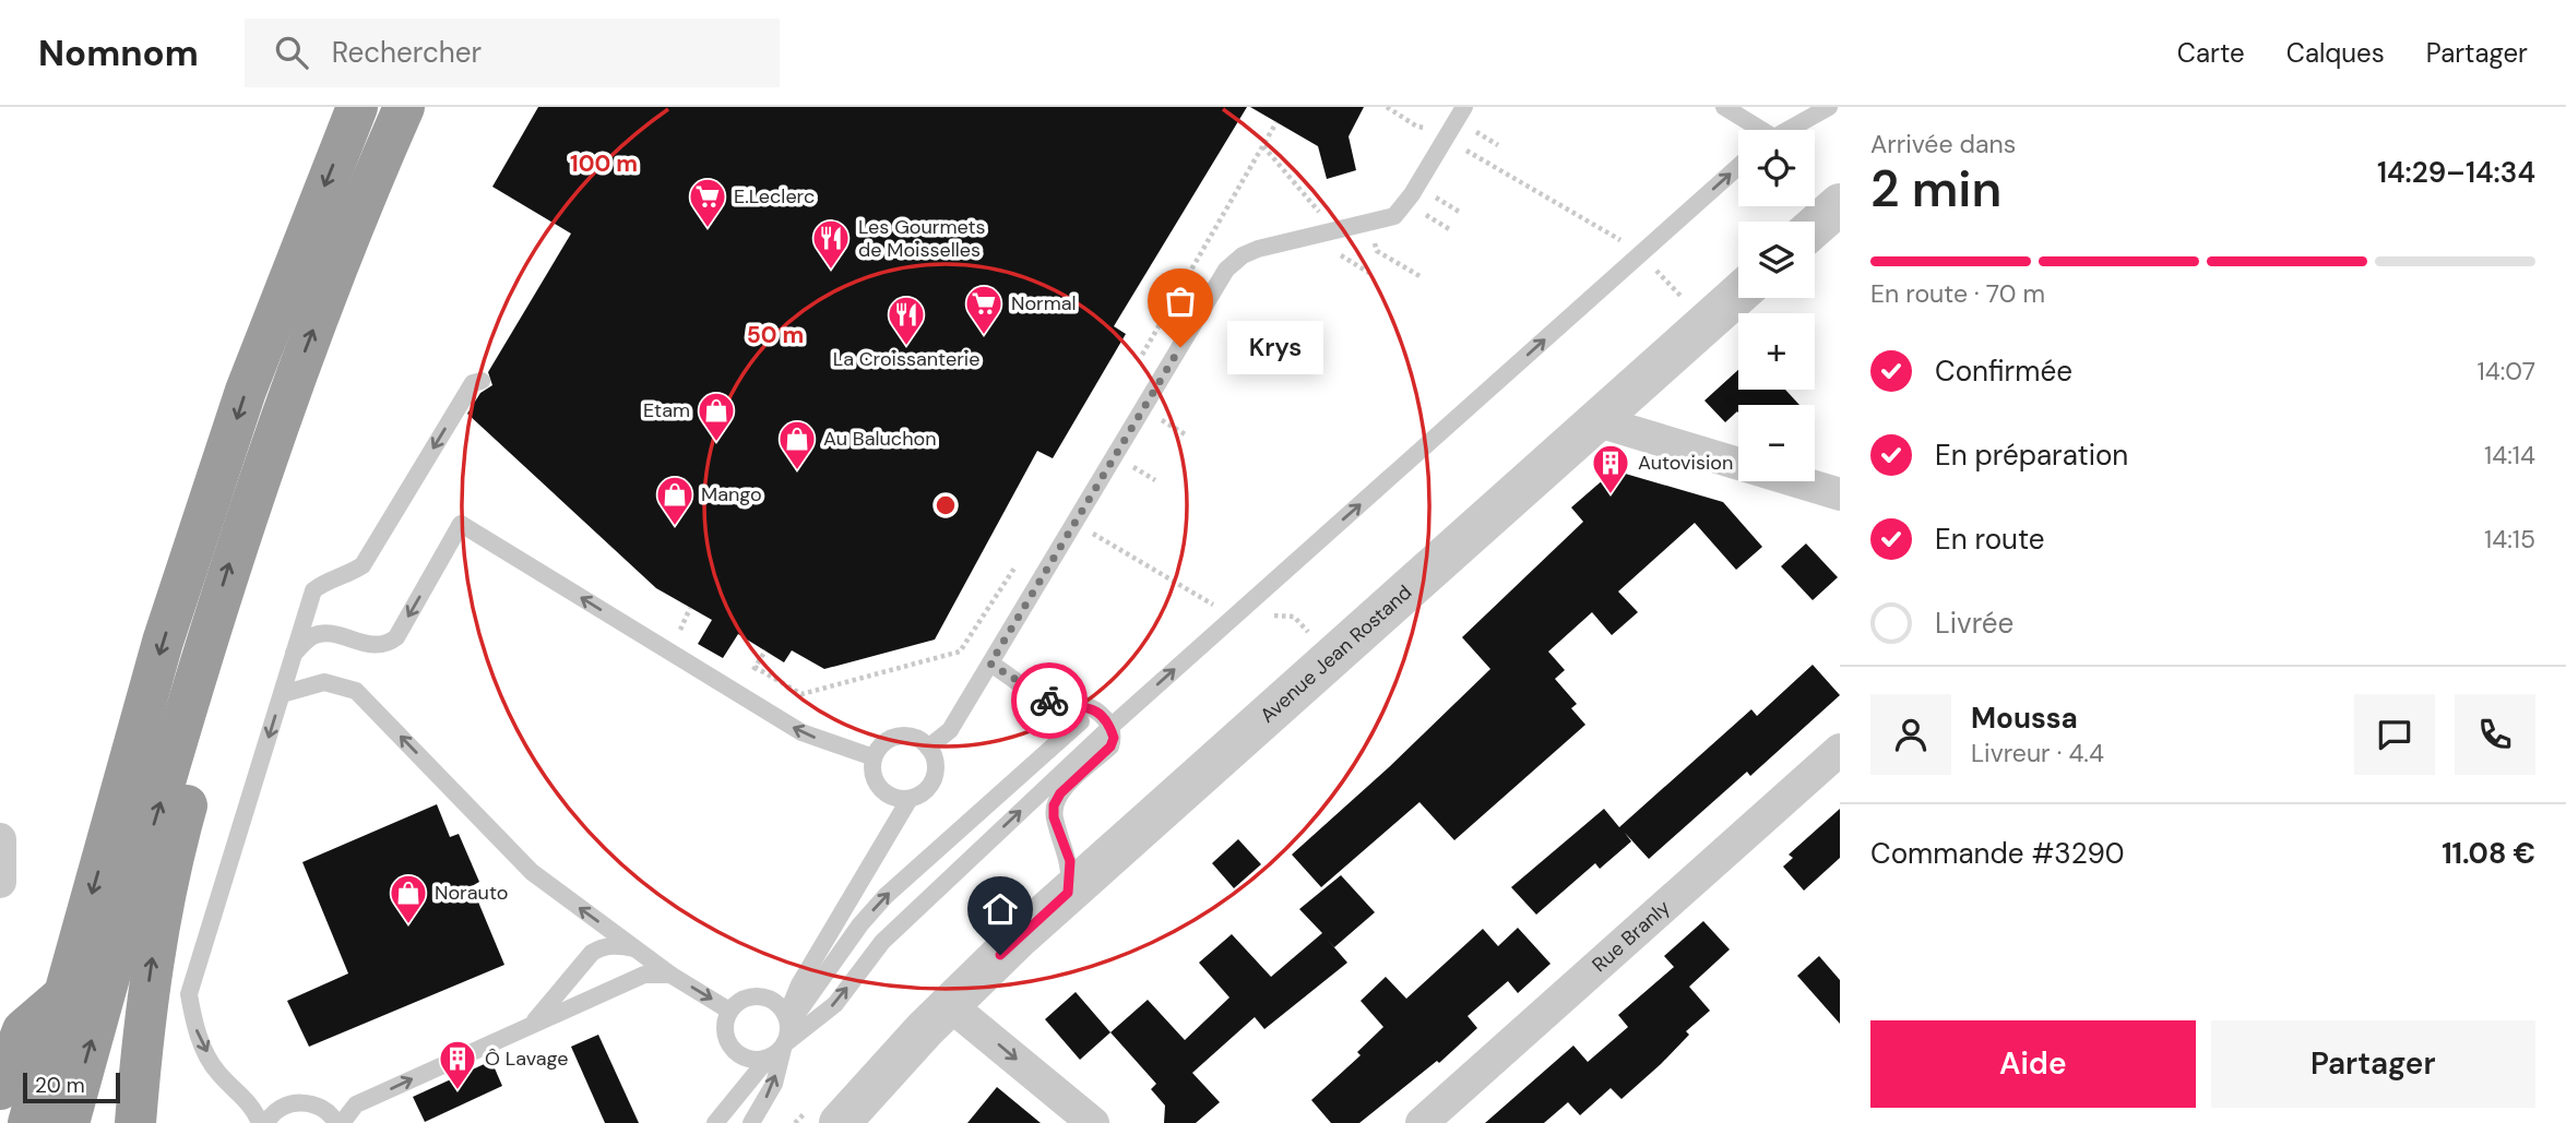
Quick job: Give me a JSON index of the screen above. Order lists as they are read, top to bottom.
{
  "streets": {
    "street": ["Avenue Jean Rostand", "Rue Branly"]
  },
  "places": {
    "supermarket": ["E.Leclerc", "Normal"],
    "restaurant": ["Les Gourmets de Moisselles", "La Croissanterie"],
    "other": ["Krys"],
    "shop": [
      "Etam",
      "Au Baluchon",
      "Mango",
      "Norauto"
    ],
    "building": ["Autovision", "Ô Lavage"]
  },
  "scale_bar": "20 m",
  "page": {
    "header": "Nomnom",
    "search": "Rechercher",
    "nav": ["Carte", "Calques", "Partager"],
    "heading": ["2 min", "Arrivée dans", "14:29–14:34"],
    "panel": [
      "Moussa",
      "Livreur · 4.4",
      "Commande #3290",
      "11.08 €"
    ],
    "map_buttons": ["+", "−"],
    "bar": "En route · 70 m",
    "bubble": "Krys",
    "list": [
      ["Confirmée", "14:07"],
      ["En préparation", "14:14"],
      ["En route", "14:15"],
      "Livrée"
    ],
    "buttons": ["Aide", "Partager"],
    "scale": "20 m"
  },
  "rings": ["100 m", "50 m"]
}
